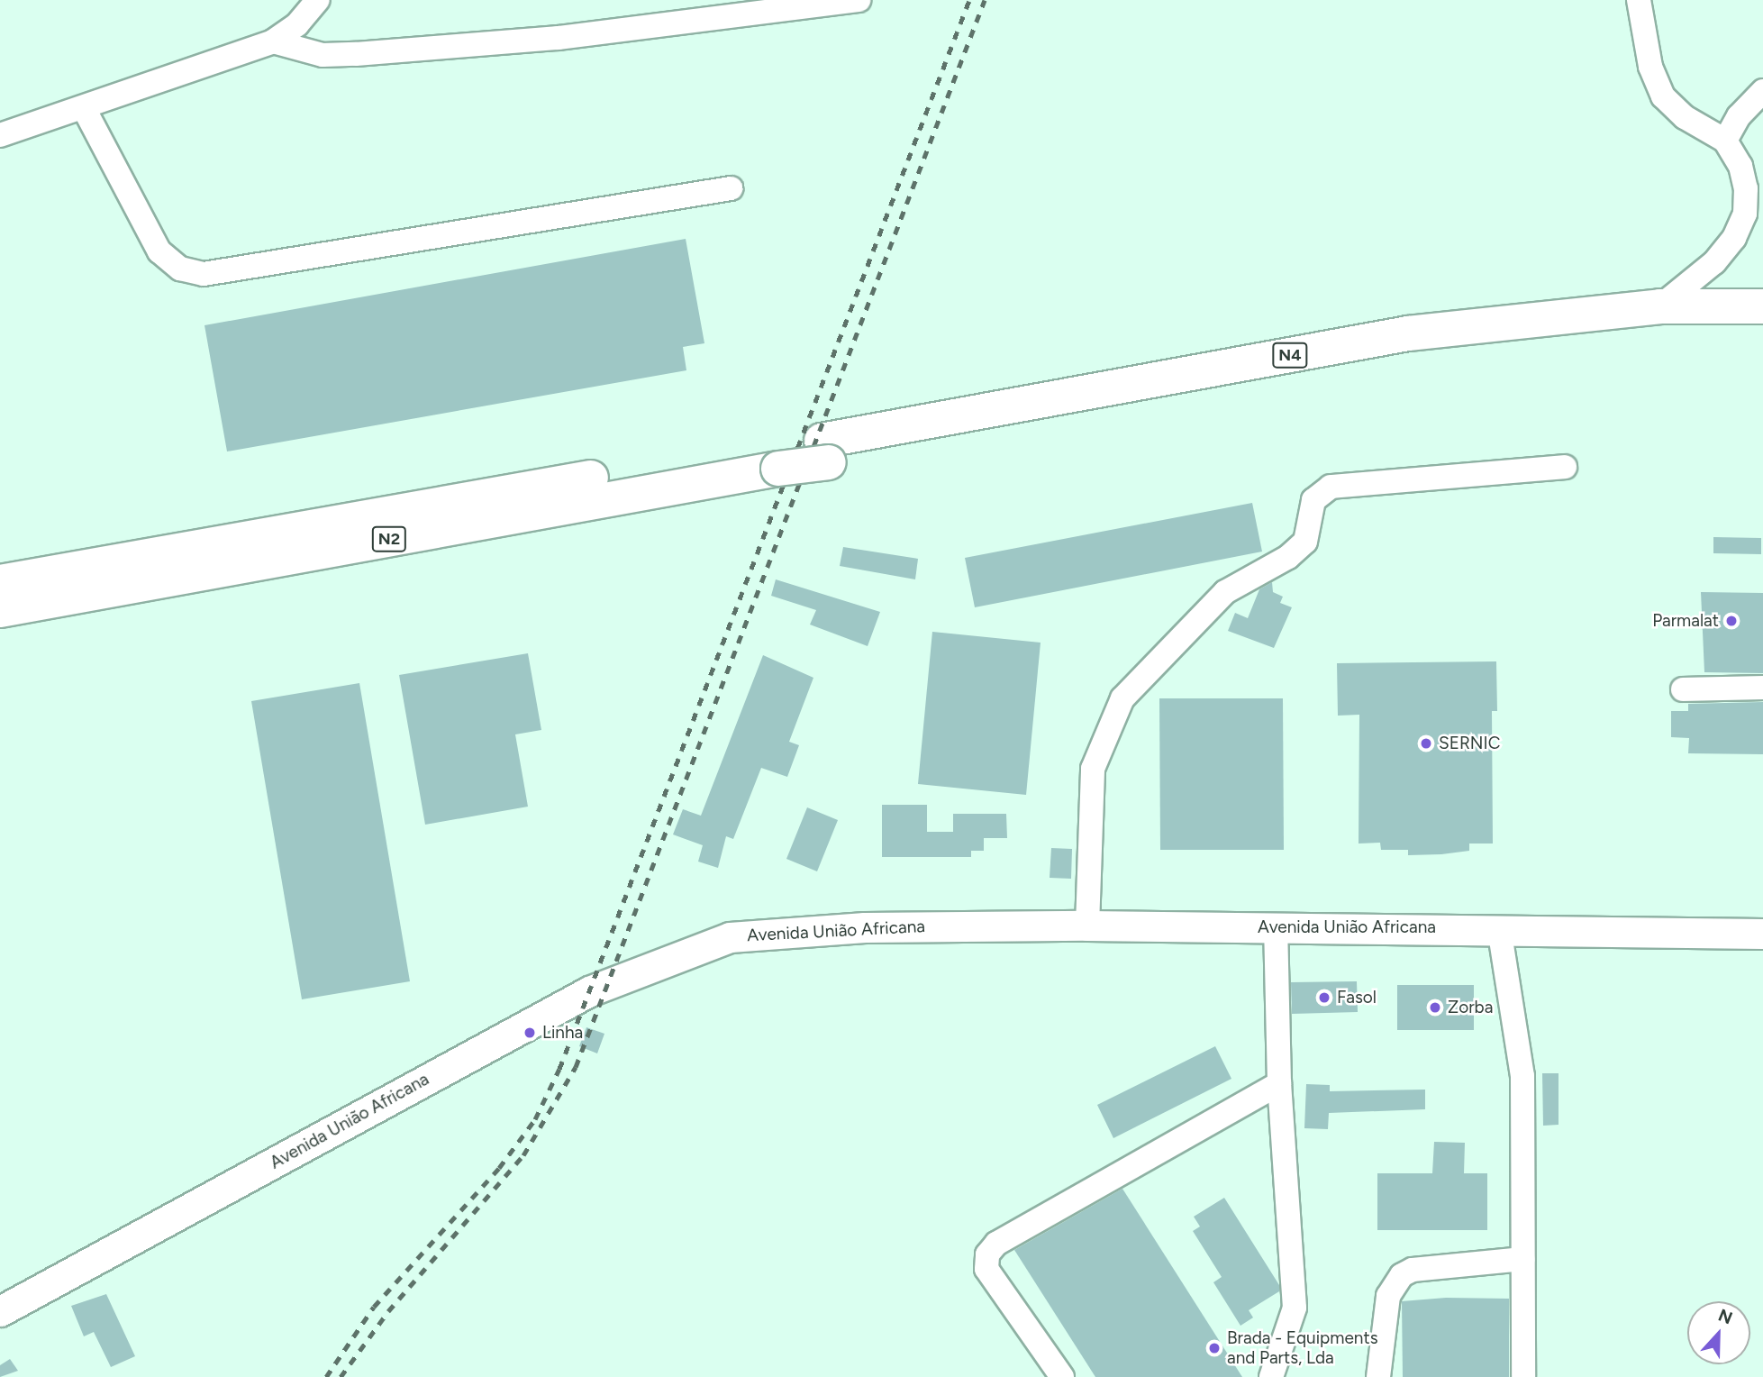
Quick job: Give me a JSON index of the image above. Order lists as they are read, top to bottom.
{
  "streets": {
    "highway": ["N4", "N2"],
    "main road": ["Avenida União Africana"]
  },
  "crossings": [
    ["N4", "N2"]
  ],
  "places": [
    "Parmalat",
    "SERNIC",
    "Fasol",
    "Zorba",
    "Linha",
    "Brada - Equipments and Parts, Lda"
  ],
  "north": "top"
}
